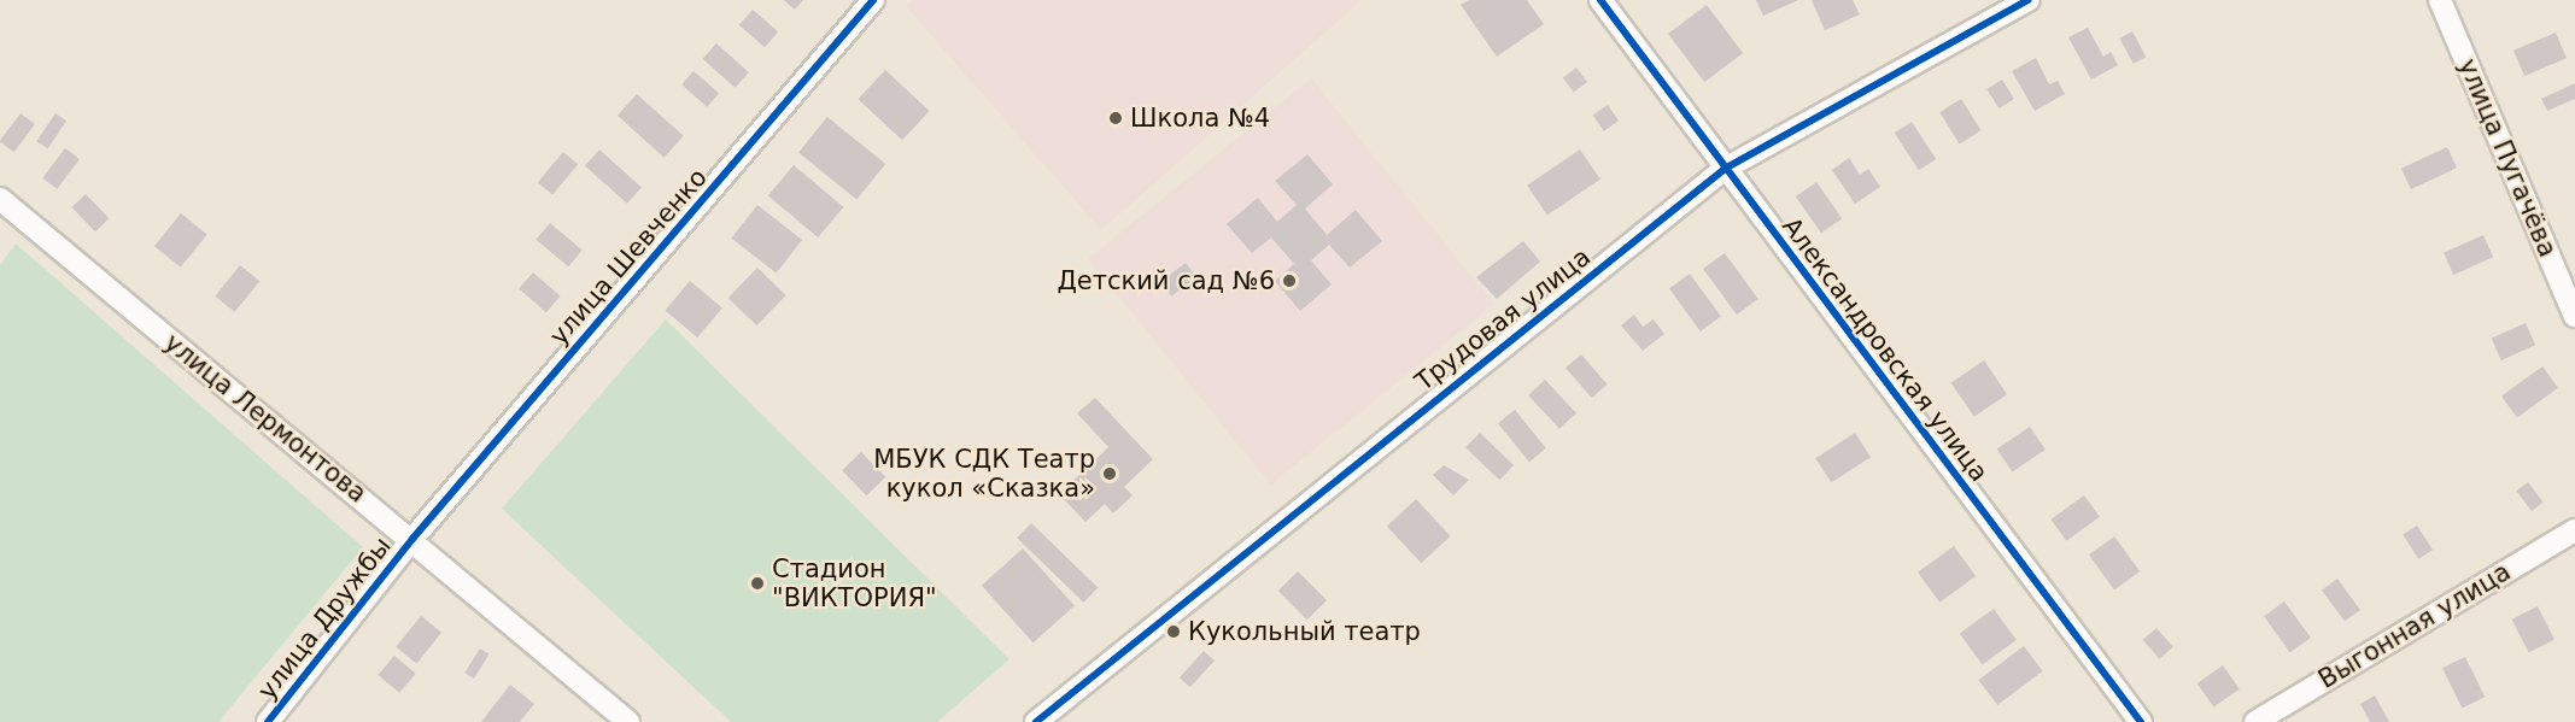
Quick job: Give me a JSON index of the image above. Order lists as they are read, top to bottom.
{
  "streets": {
    "street": [
      "улица Пугачёва",
      "улица Шевченко",
      "Трудовая улица",
      "Александровская улица",
      "улица Лермонтова",
      "улица Дружбы",
      "Выгонная улица"
    ]
  },
  "crossings": [
    ["улица Шевченко", "улица Лермонтова"],
    ["улица Шевченко", "улица Дружбы"],
    ["Трудовая улица", "Александровская улица"],
    ["улица Лермонтова", "улица Дружбы"]
  ],
  "places": [
    "Школа №4",
    "Детский сад №6",
    "МБУК СДК Театр кукол «Сказка»",
    "Стадион \"ВИКТОРИЯ\"",
    "Кукольный театр"
  ]
}
